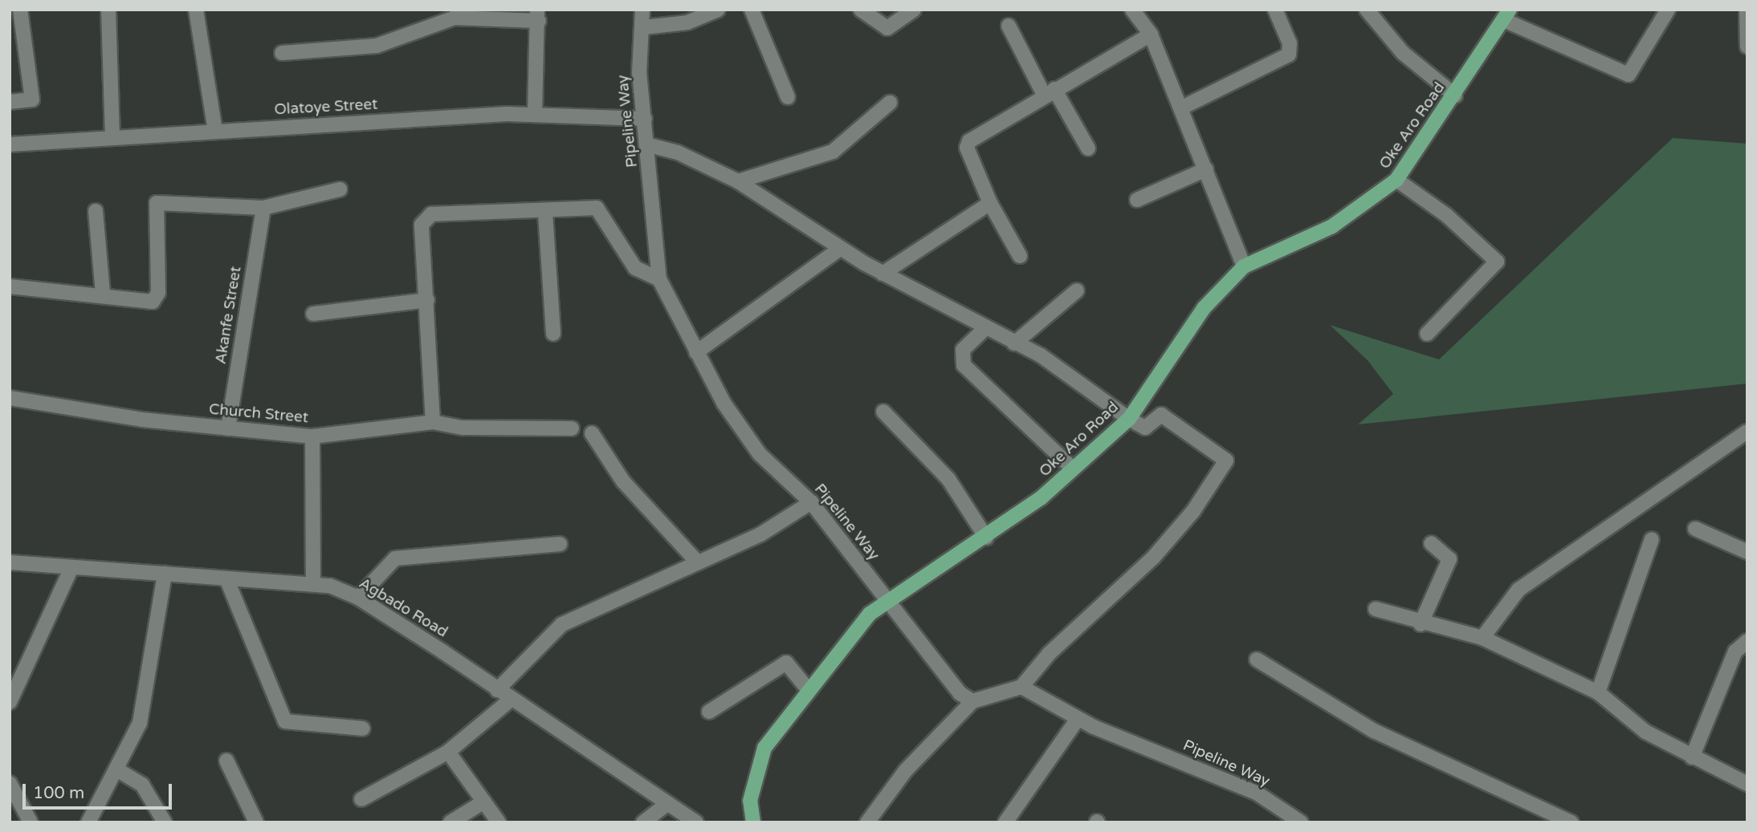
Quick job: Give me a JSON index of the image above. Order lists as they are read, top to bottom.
{
  "streets": {
    "main road": ["Oke Aro Road"],
    "street": [
      "Olatoye Street",
      "Pipeline Way",
      "Akanfe Street",
      "Church Street",
      "Agbado Road"
    ]
  },
  "crossings": [
    ["Olatoye Street", "Pipeline Way"],
    ["Pipeline Way", "Oke Aro Road"],
    ["Akanfe Street", "Church Street"]
  ],
  "scale_bar": "100 m"
}
